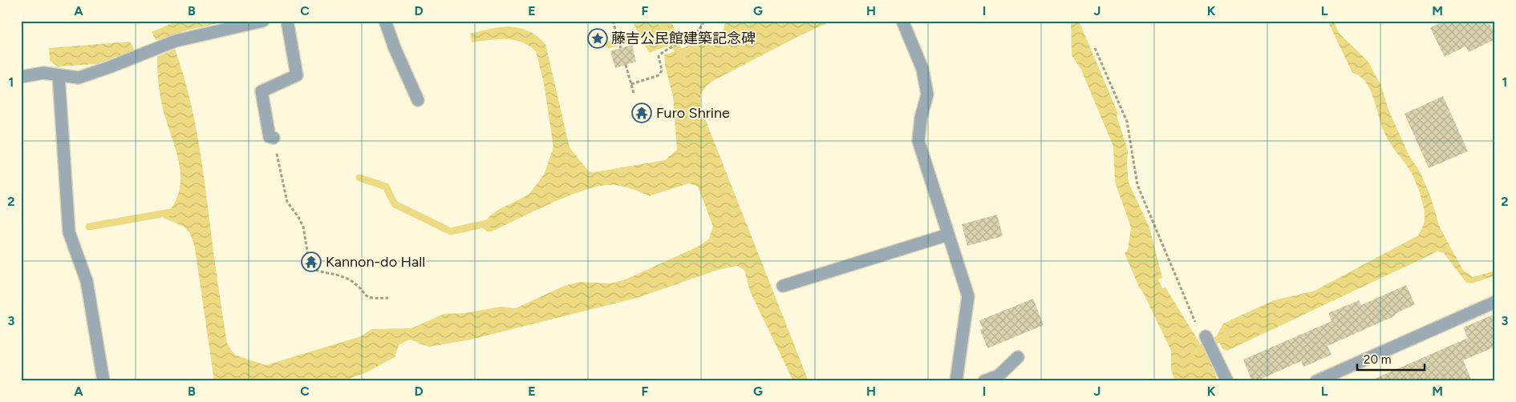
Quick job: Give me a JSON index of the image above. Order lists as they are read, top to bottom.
{
  "places": {
    "place": ["藤吉公民館建築記念碑"],
    "temple": ["Furo Shrine", "Kannon-do Hall"]
  },
  "scale_bar": "20 m",
  "grid": {
    "columns": [
      "A",
      "B",
      "C",
      "D",
      "E",
      "F",
      "G",
      "H",
      "I",
      "J",
      "K",
      "L",
      "M"
    ],
    "rows": ["1", "2", "3"]
  }
}
